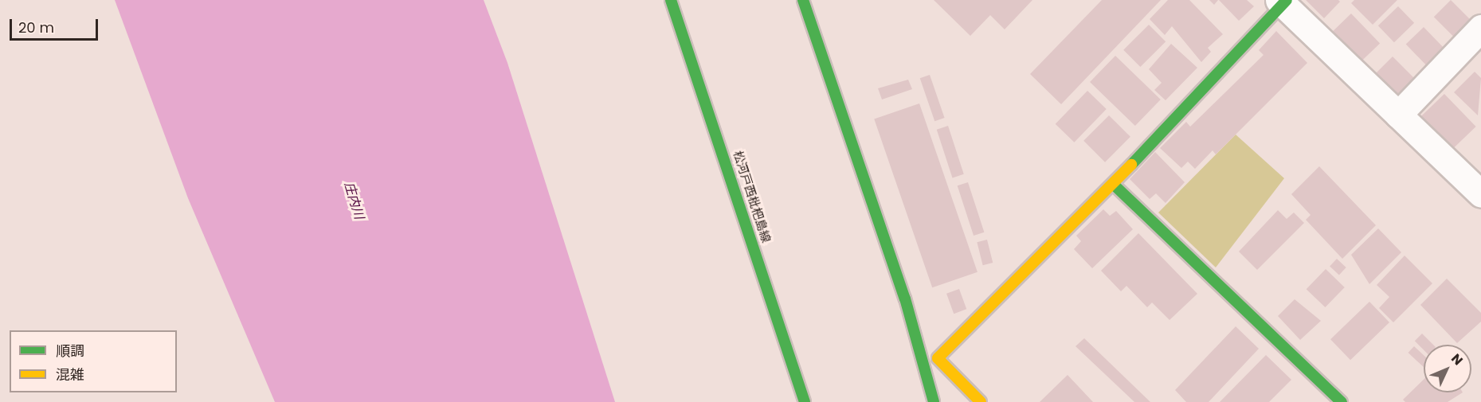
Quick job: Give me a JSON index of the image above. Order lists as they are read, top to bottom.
{
  "streets": {
    "street": ["松河戸西枇杷島線"]
  },
  "water": ["庄内川"],
  "legend": ["順調", "混雑"],
  "scale_bar": "20 m",
  "north": "top right"
}
